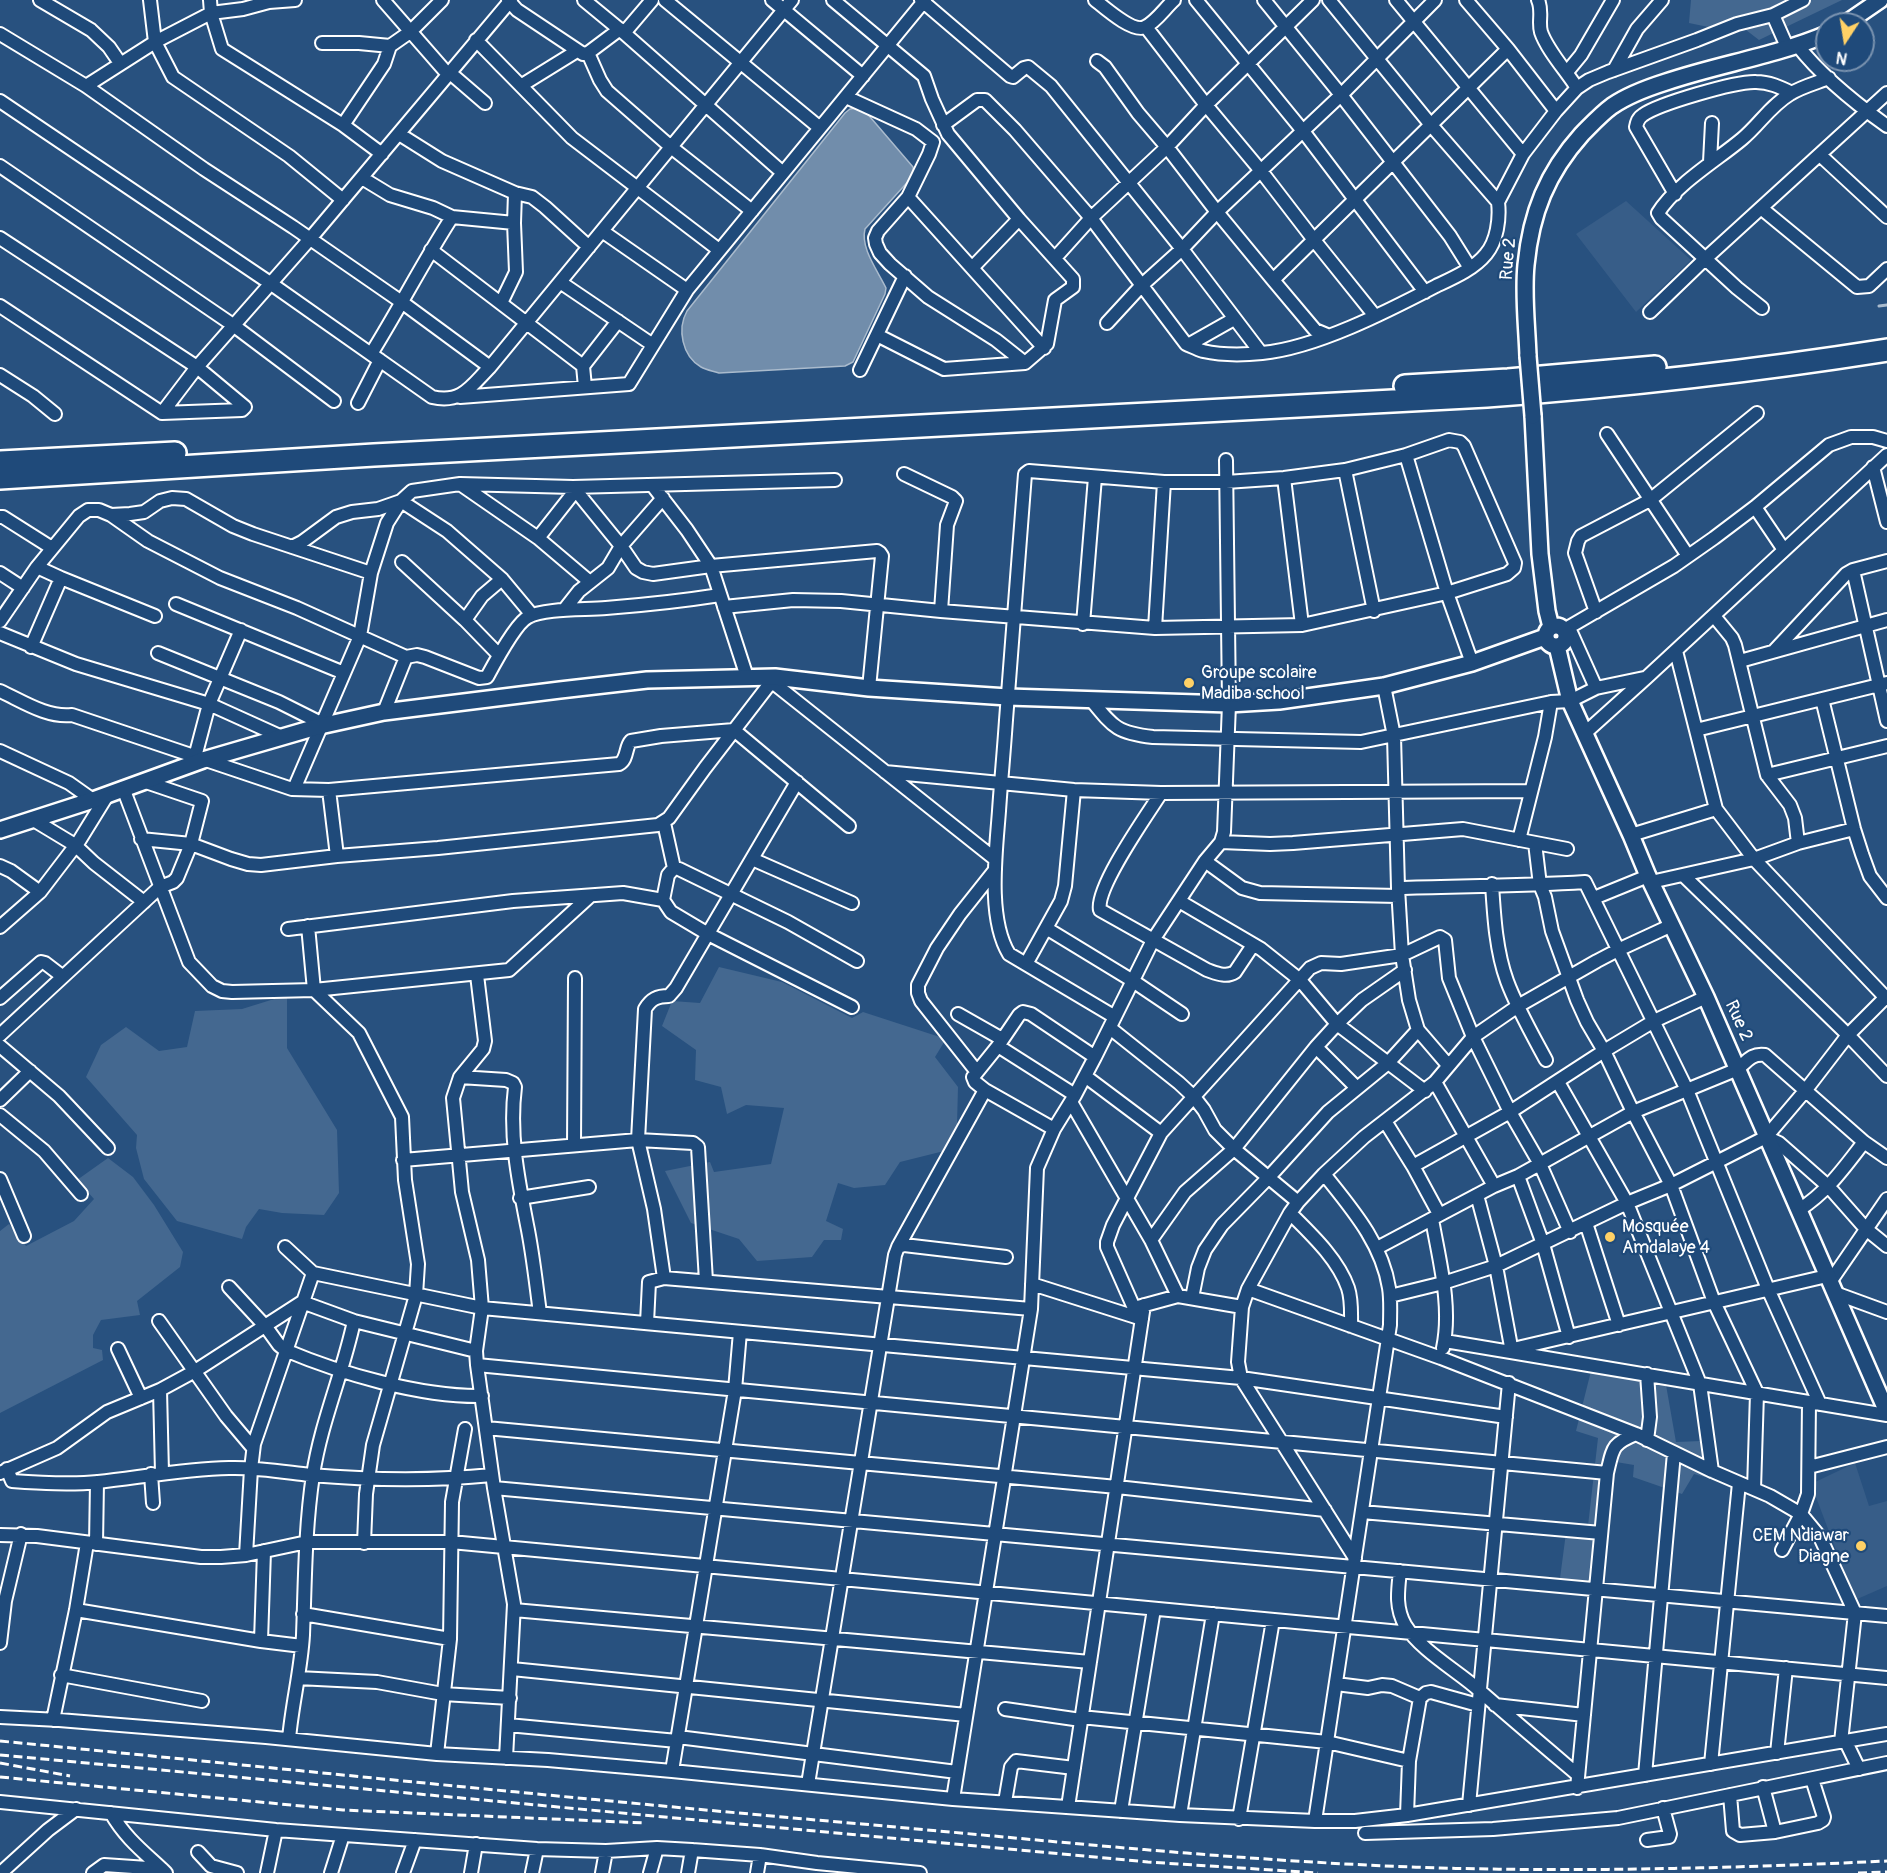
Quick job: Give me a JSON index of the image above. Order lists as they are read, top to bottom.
{
  "streets": {
    "street": ["Rue 2"]
  },
  "places": ["Groupe scolaire Madiba school", "Mosquée Amdalaye 4", "CEM Ndiawar Diagne"],
  "north": "bottom"
}
